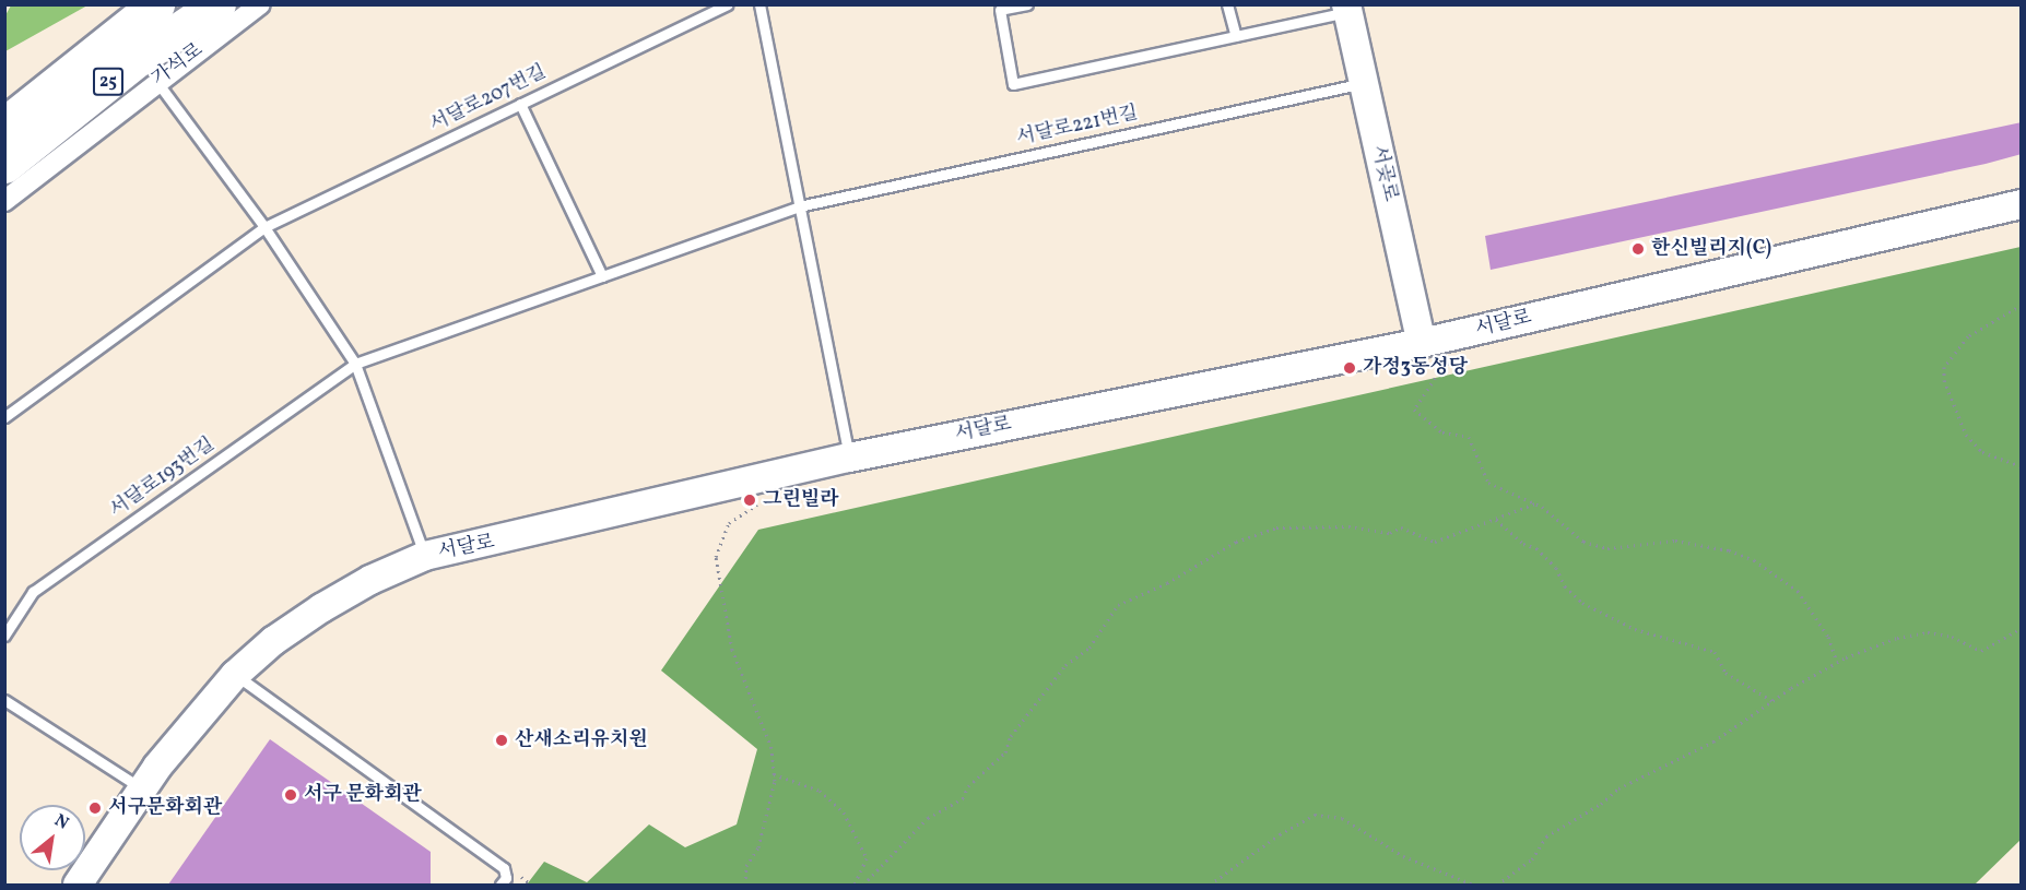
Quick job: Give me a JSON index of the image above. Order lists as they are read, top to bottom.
{
  "streets": {
    "highway": ["25"],
    "street": ["가석로", "서곶로", "서달로"],
    "lane": ["서달로207번길", "서달로221번길", "서달로193번길"]
  },
  "crossings": [
    ["서달로221번길", "서곶로"],
    ["서곶로", "서달로"]
  ],
  "places": [
    "한신빌리지(C)",
    "가정3동성당",
    "그린빌라",
    "산새소리유치원",
    "서구 문화회관",
    "서구문화회관"
  ],
  "north": "top right"
}
